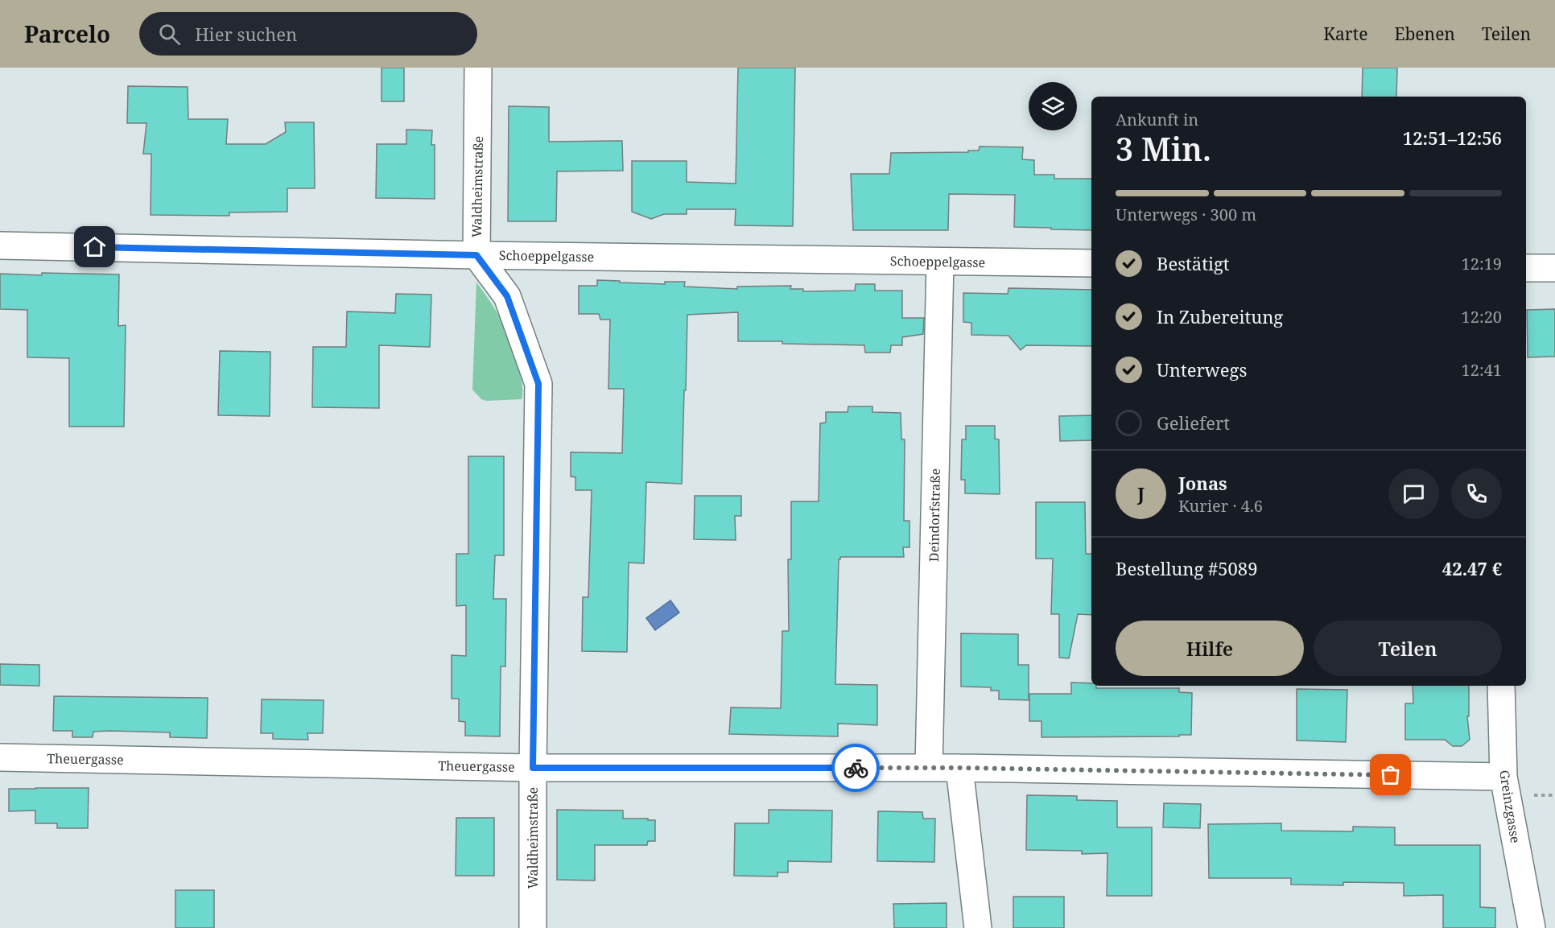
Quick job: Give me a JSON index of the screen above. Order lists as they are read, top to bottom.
{
  "streets": {
    "street": [
      "Waldheimstraße",
      "Schoeppelgasse",
      "Deindorfstraße",
      "Theuergasse",
      "Greinzgasse"
    ]
  },
  "crossings": [
    ["Waldheimstraße", "Schoeppelgasse"],
    ["Waldheimstraße", "Theuergasse"],
    ["Schoeppelgasse", "Deindorfstraße"],
    ["Deindorfstraße", "Theuergasse"],
    ["Theuergasse", "Greinzgasse"]
  ],
  "page": {
    "header": "Parcelo",
    "search": "Hier suchen",
    "nav": ["Karte", "Ebenen", "Teilen"],
    "heading": ["3 Min.", "Ankunft in", "12:51–12:56"],
    "panel": [
      "Jonas",
      "Kurier · 4.6",
      "Bestellung #5089",
      "42.47 €"
    ],
    "bar": "Unterwegs · 300 m",
    "list": [
      ["Bestätigt", "12:19"],
      ["In Zubereitung", "12:20"],
      ["Unterwegs", "12:41"],
      "Geliefert"
    ],
    "round": "J",
    "buttons": ["Hilfe", "Teilen"]
  }
}
